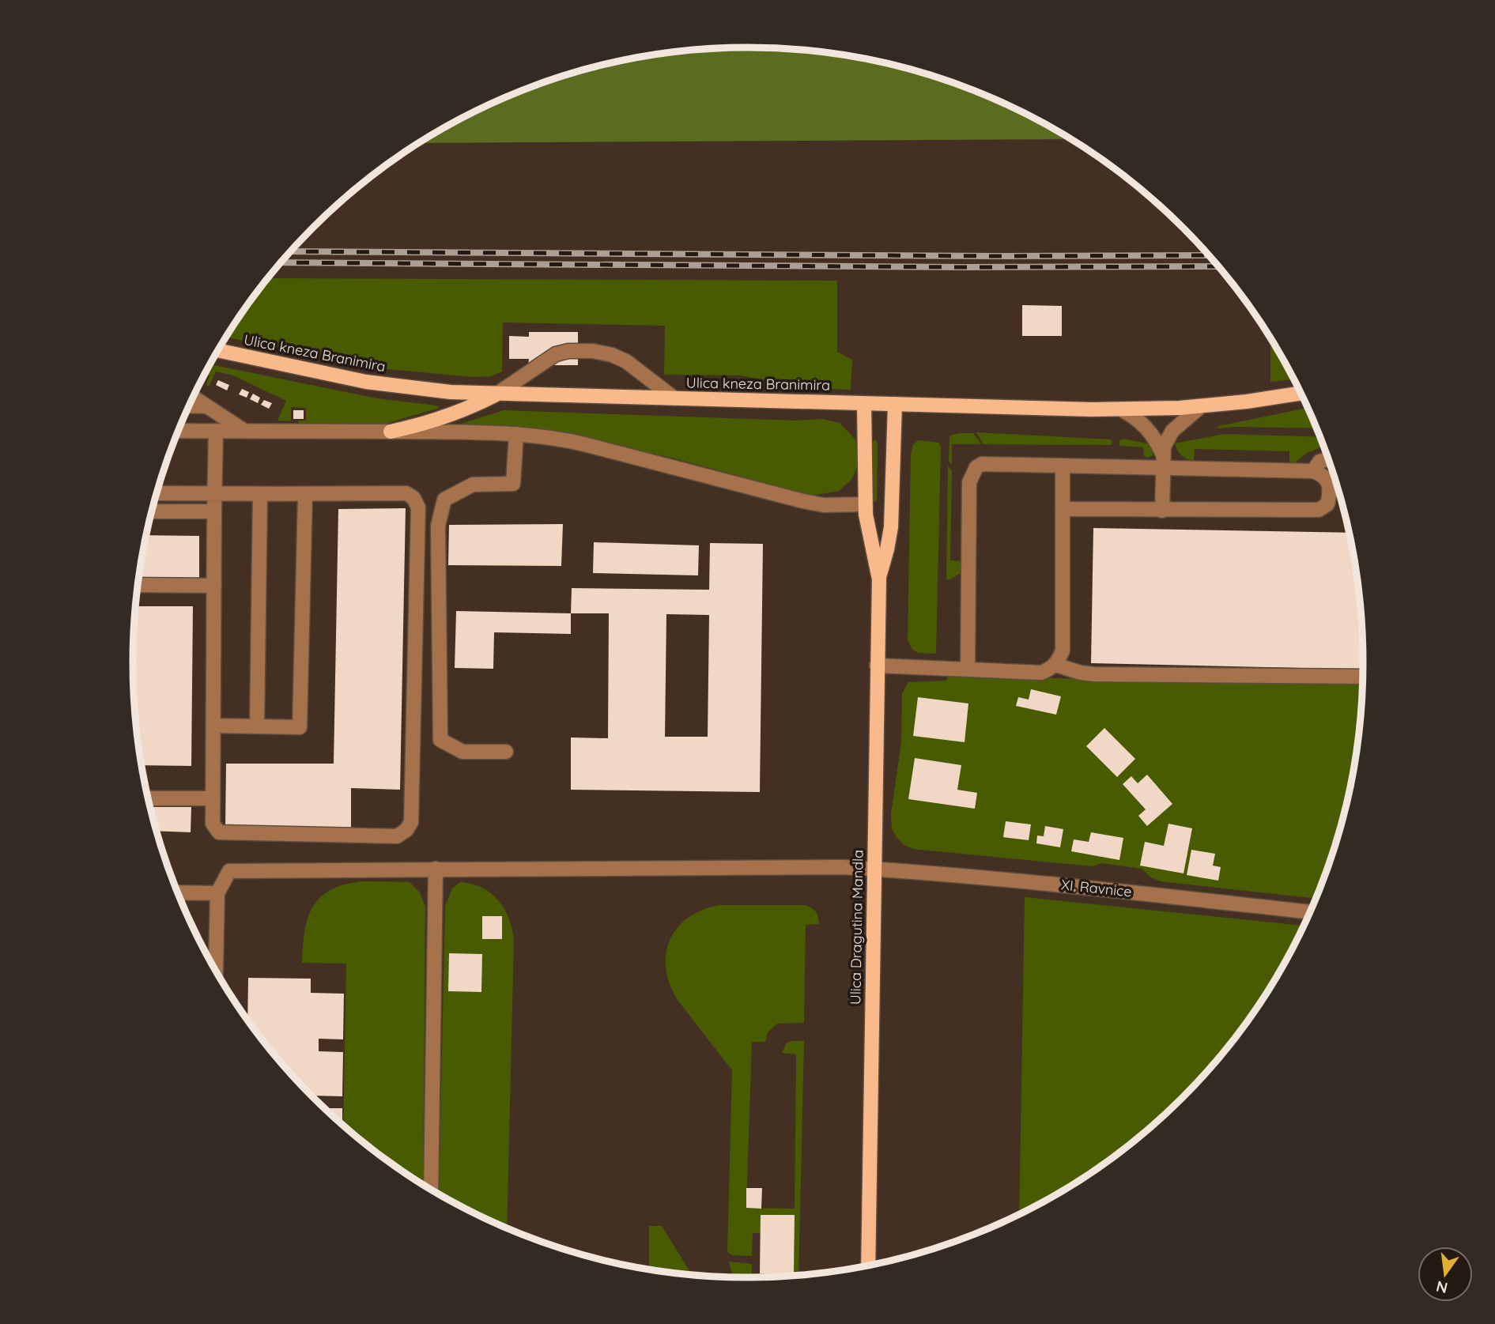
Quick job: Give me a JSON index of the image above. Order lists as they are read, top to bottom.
{
  "streets": {
    "main road": ["Ulica kneza Branimira", "Ulica Dragutina Mandla"],
    "street": ["XI. Ravnice"]
  },
  "crossings": [
    ["Ulica kneza Branimira", "Ulica Dragutina Mandla"],
    ["XI. Ravnice", "Ulica Dragutina Mandla"]
  ],
  "north": "bottom"
}
